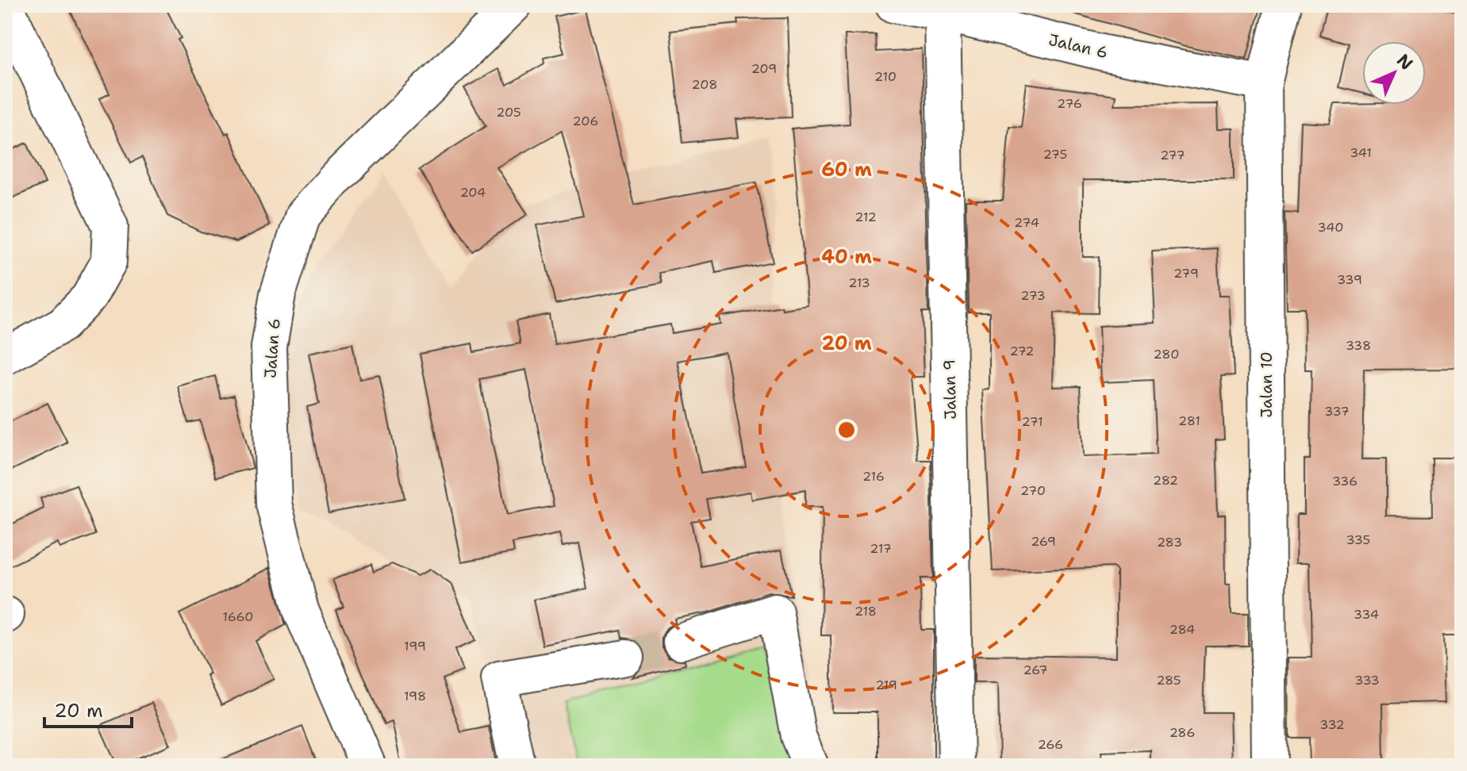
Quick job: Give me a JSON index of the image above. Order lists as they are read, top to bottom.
{
  "streets": {
    "street": ["Jalan 6", "Jalan 10", "Jalan 9"]
  },
  "crossings": [
    ["Jalan 6", "Jalan 10"],
    ["Jalan 6", "Jalan 9"]
  ],
  "house_numbers": [
    "209",
    "210",
    "208",
    "276",
    "205",
    "206",
    "341",
    "275",
    "277",
    "204",
    "212",
    "274",
    "340",
    "279",
    "339",
    "213",
    "273",
    "338",
    "272",
    "280",
    "337",
    "281",
    "271",
    "216",
    "282",
    "336",
    "270",
    "335",
    "269",
    "283",
    "217",
    "218",
    "334",
    "1660",
    "284",
    "199",
    "267",
    "285",
    "333",
    "219",
    "198",
    "332",
    "286",
    "266"
  ],
  "scale_bar": "20 m",
  "north": "top right",
  "rings": ["60 m", "40 m", "20 m"]
}
